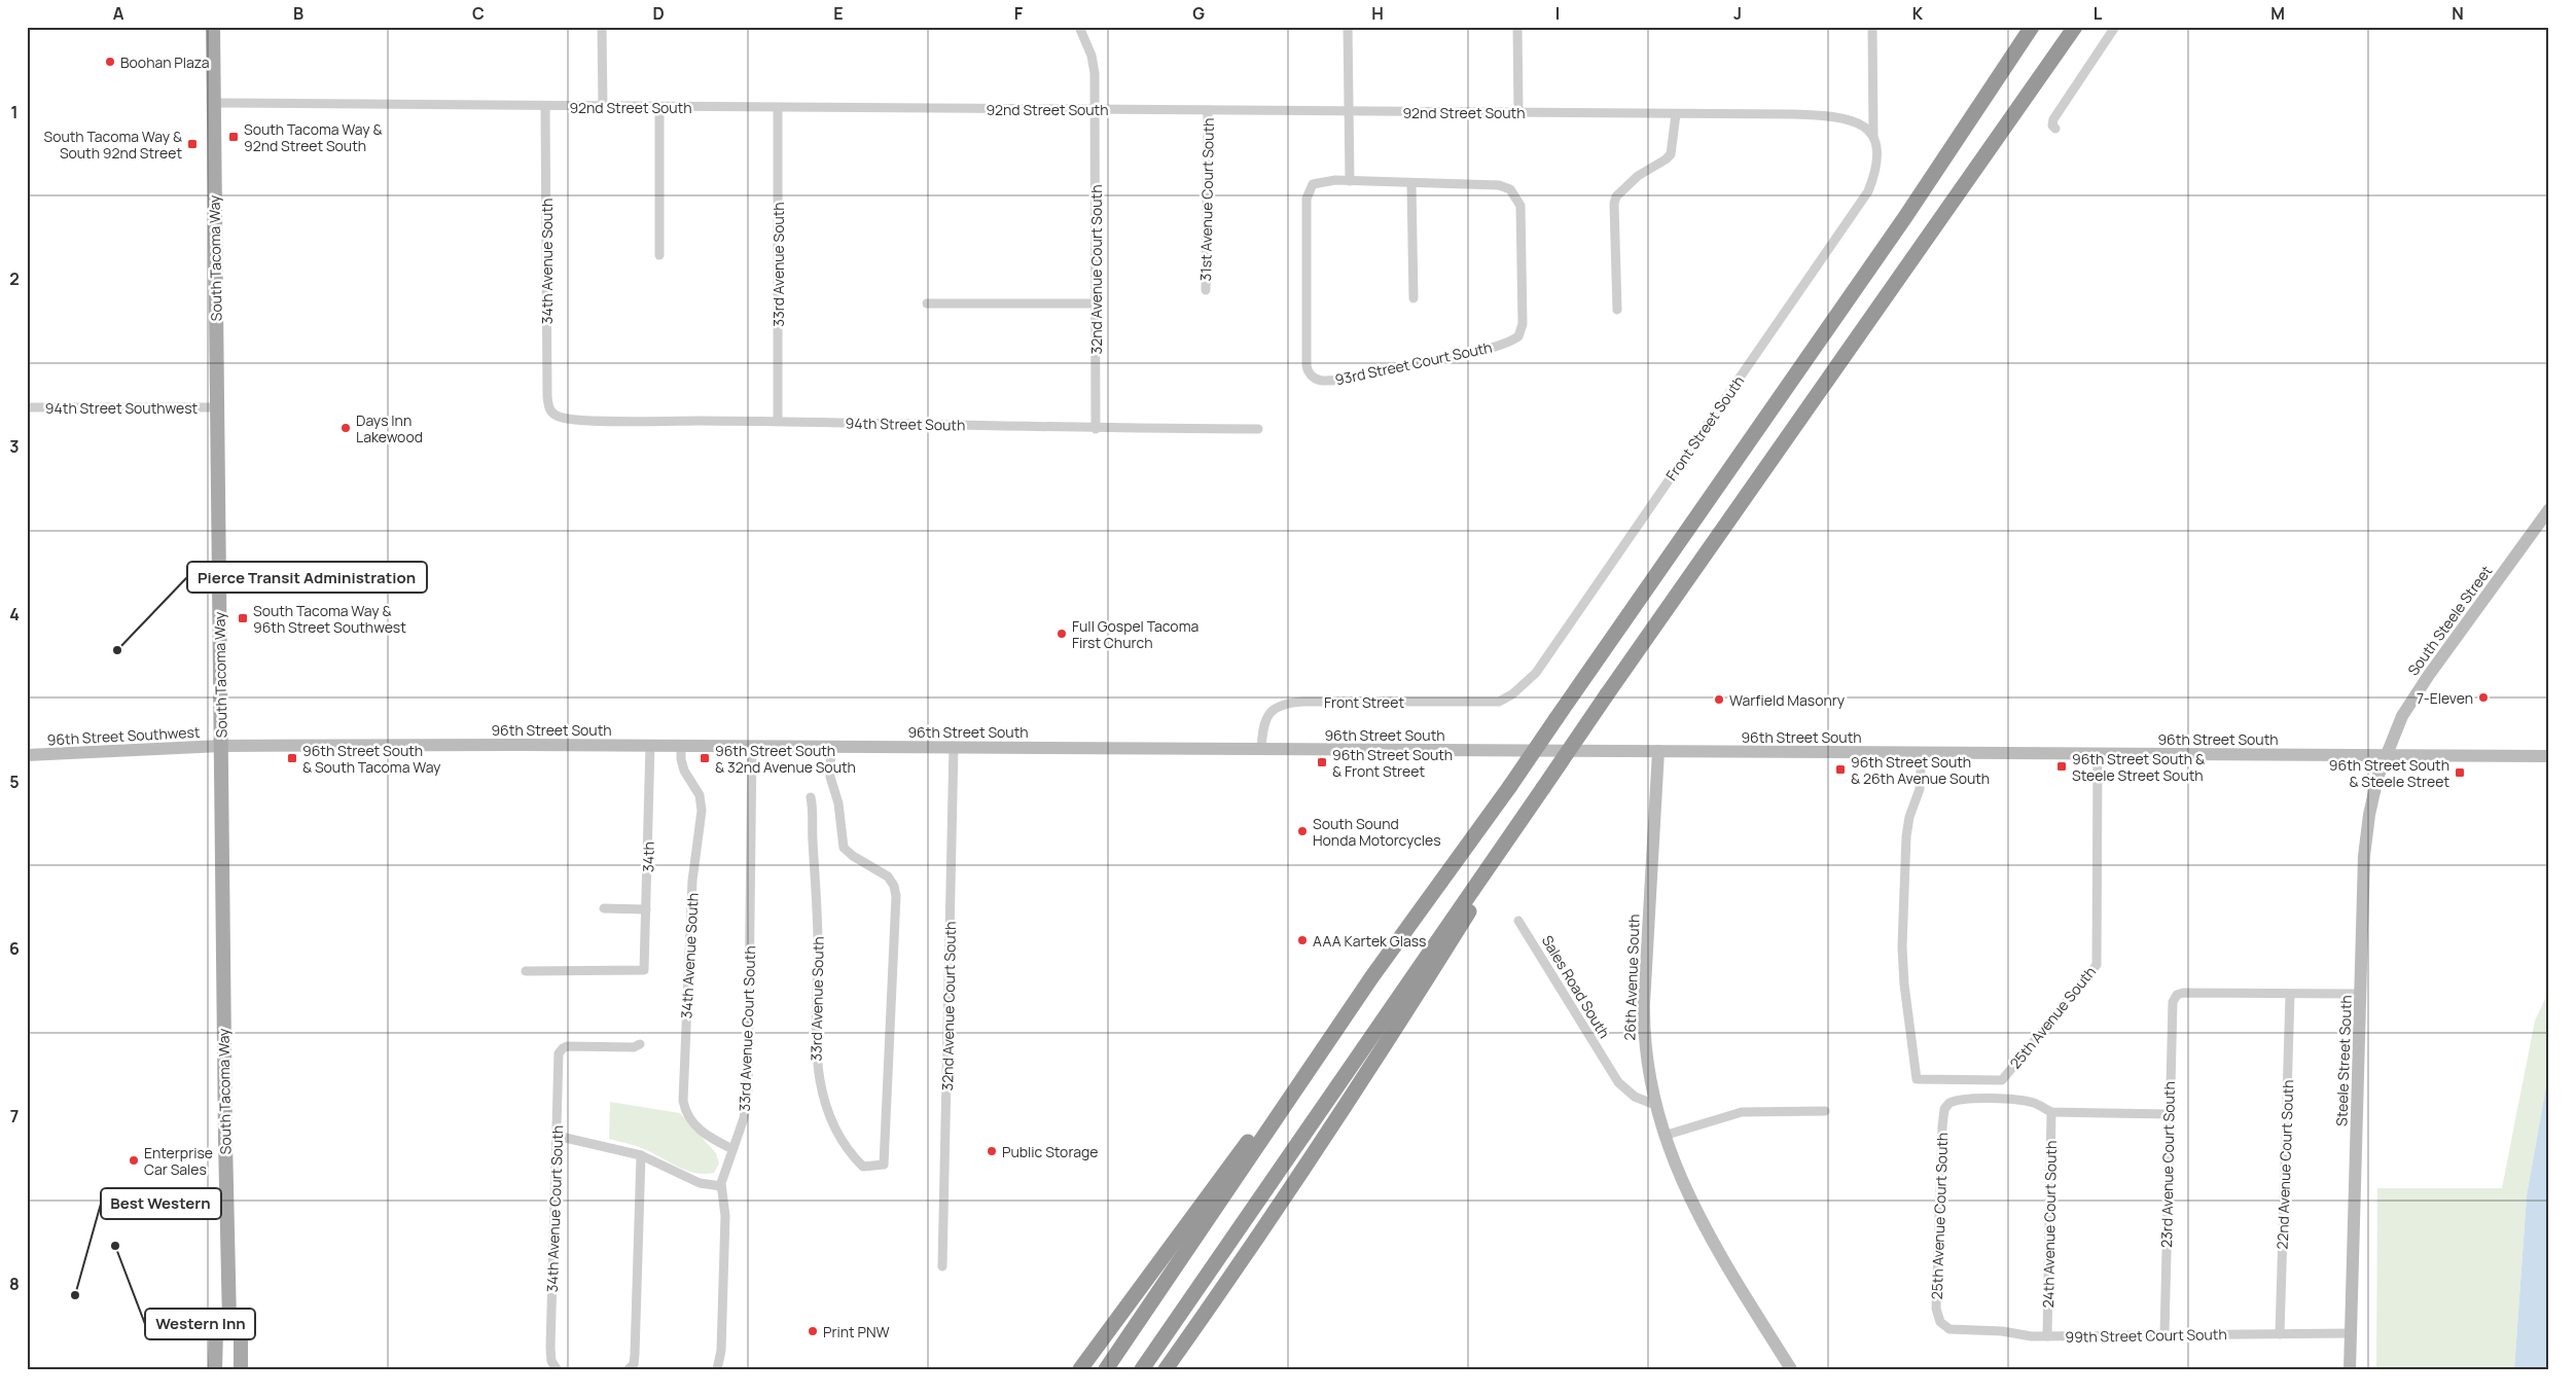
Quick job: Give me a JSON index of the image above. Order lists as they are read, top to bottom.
{
  "streets": {
    "main road": [
      "South Tacoma Way",
      "South Steele Street",
      "96th Street South",
      "96th Street Southwest",
      "26th Avenue South",
      "Steele Street South"
    ],
    "street": [
      "92nd Street South",
      "31st Avenue Court South",
      "34th Avenue South",
      "33rd Avenue South",
      "32nd Avenue Court South",
      "93rd Street Court South",
      "94th Street Southwest",
      "94th Street South",
      "Front Street South",
      "Front Street",
      "34th",
      "Sales Road South",
      "25th Avenue South",
      "33rd Avenue Court South",
      "23rd Avenue Court South",
      "22nd Avenue Court South",
      "34th Avenue Court South",
      "25th Avenue Court South",
      "24th Avenue Court South",
      "99th Street Court South"
    ]
  },
  "crossings": [
    ["92nd Street South", "31st Avenue Court South"],
    ["92nd Street South", "South Tacoma Way"],
    ["92nd Street South", "34th Avenue South"],
    ["92nd Street South", "33rd Avenue South"],
    ["92nd Street South", "32nd Avenue Court South"],
    ["92nd Street South", "Front Street South"],
    ["South Tacoma Way", "94th Street Southwest"],
    ["South Tacoma Way", "96th Street South"],
    ["South Tacoma Way", "96th Street Southwest"],
    ["34th Avenue South", "94th Street South"],
    ["34th Avenue South", "96th Street South"],
    ["34th Avenue South", "33rd Avenue Court South"],
    ["33rd Avenue South", "94th Street South"],
    ["33rd Avenue South", "96th Street South"],
    ["32nd Avenue Court South", "94th Street South"],
    ["32nd Avenue Court South", "96th Street South"],
    ["Front Street South", "Front Street"],
    ["South Steele Street", "96th Street South"],
    ["South Steele Street", "Steele Street South"],
    ["Front Street", "96th Street South"],
    ["96th Street South", "96th Street Southwest"],
    ["96th Street South", "34th"],
    ["96th Street South", "26th Avenue South"],
    ["96th Street South", "25th Avenue South"],
    ["96th Street South", "33rd Avenue Court South"],
    ["96th Street South", "Steele Street South"],
    ["26th Avenue South", "Sales Road South"],
    ["Steele Street South", "99th Street Court South"],
    ["23rd Avenue Court South", "22nd Avenue Court South"],
    ["23rd Avenue Court South", "99th Street Court South"],
    ["22nd Avenue Court South", "99th Street Court South"],
    ["25th Avenue Court South", "24th Avenue Court South"],
    ["25th Avenue Court South", "99th Street Court South"],
    ["24th Avenue Court South", "99th Street Court South"]
  ],
  "places": {
    "other": [
      "Boohan Plaza",
      "Days Inn Lakewood",
      "Full Gospel Tacoma First Church",
      "Pierce Transit Administration",
      "7-Eleven",
      "Warfield Masonry",
      "South Sound Honda Motorcycles",
      "AAA Kartek Glass",
      "Public Storage",
      "Enterprise Car Sales",
      "Western Inn",
      "Best Western",
      "Print PNW"
    ],
    "transit": [
      "South Tacoma Way & 92nd Street South",
      "South Tacoma Way & South 92nd Street",
      "South Tacoma Way & 96th Street Southwest",
      "96th Street South & South Tacoma Way",
      "96th Street South & 32nd Avenue South",
      "96th Street South & Front Street",
      "96th Street South & Steele Street South",
      "96th Street South & 26th Avenue South",
      "96th Street South & Steele Street"
    ]
  },
  "grid": {
    "columns": [
      "A",
      "B",
      "C",
      "D",
      "E",
      "F",
      "G",
      "H",
      "I",
      "J",
      "K",
      "L",
      "M",
      "N"
    ],
    "rows": [
      "1",
      "2",
      "3",
      "4",
      "5",
      "6",
      "7",
      "8"
    ]
  }
}
